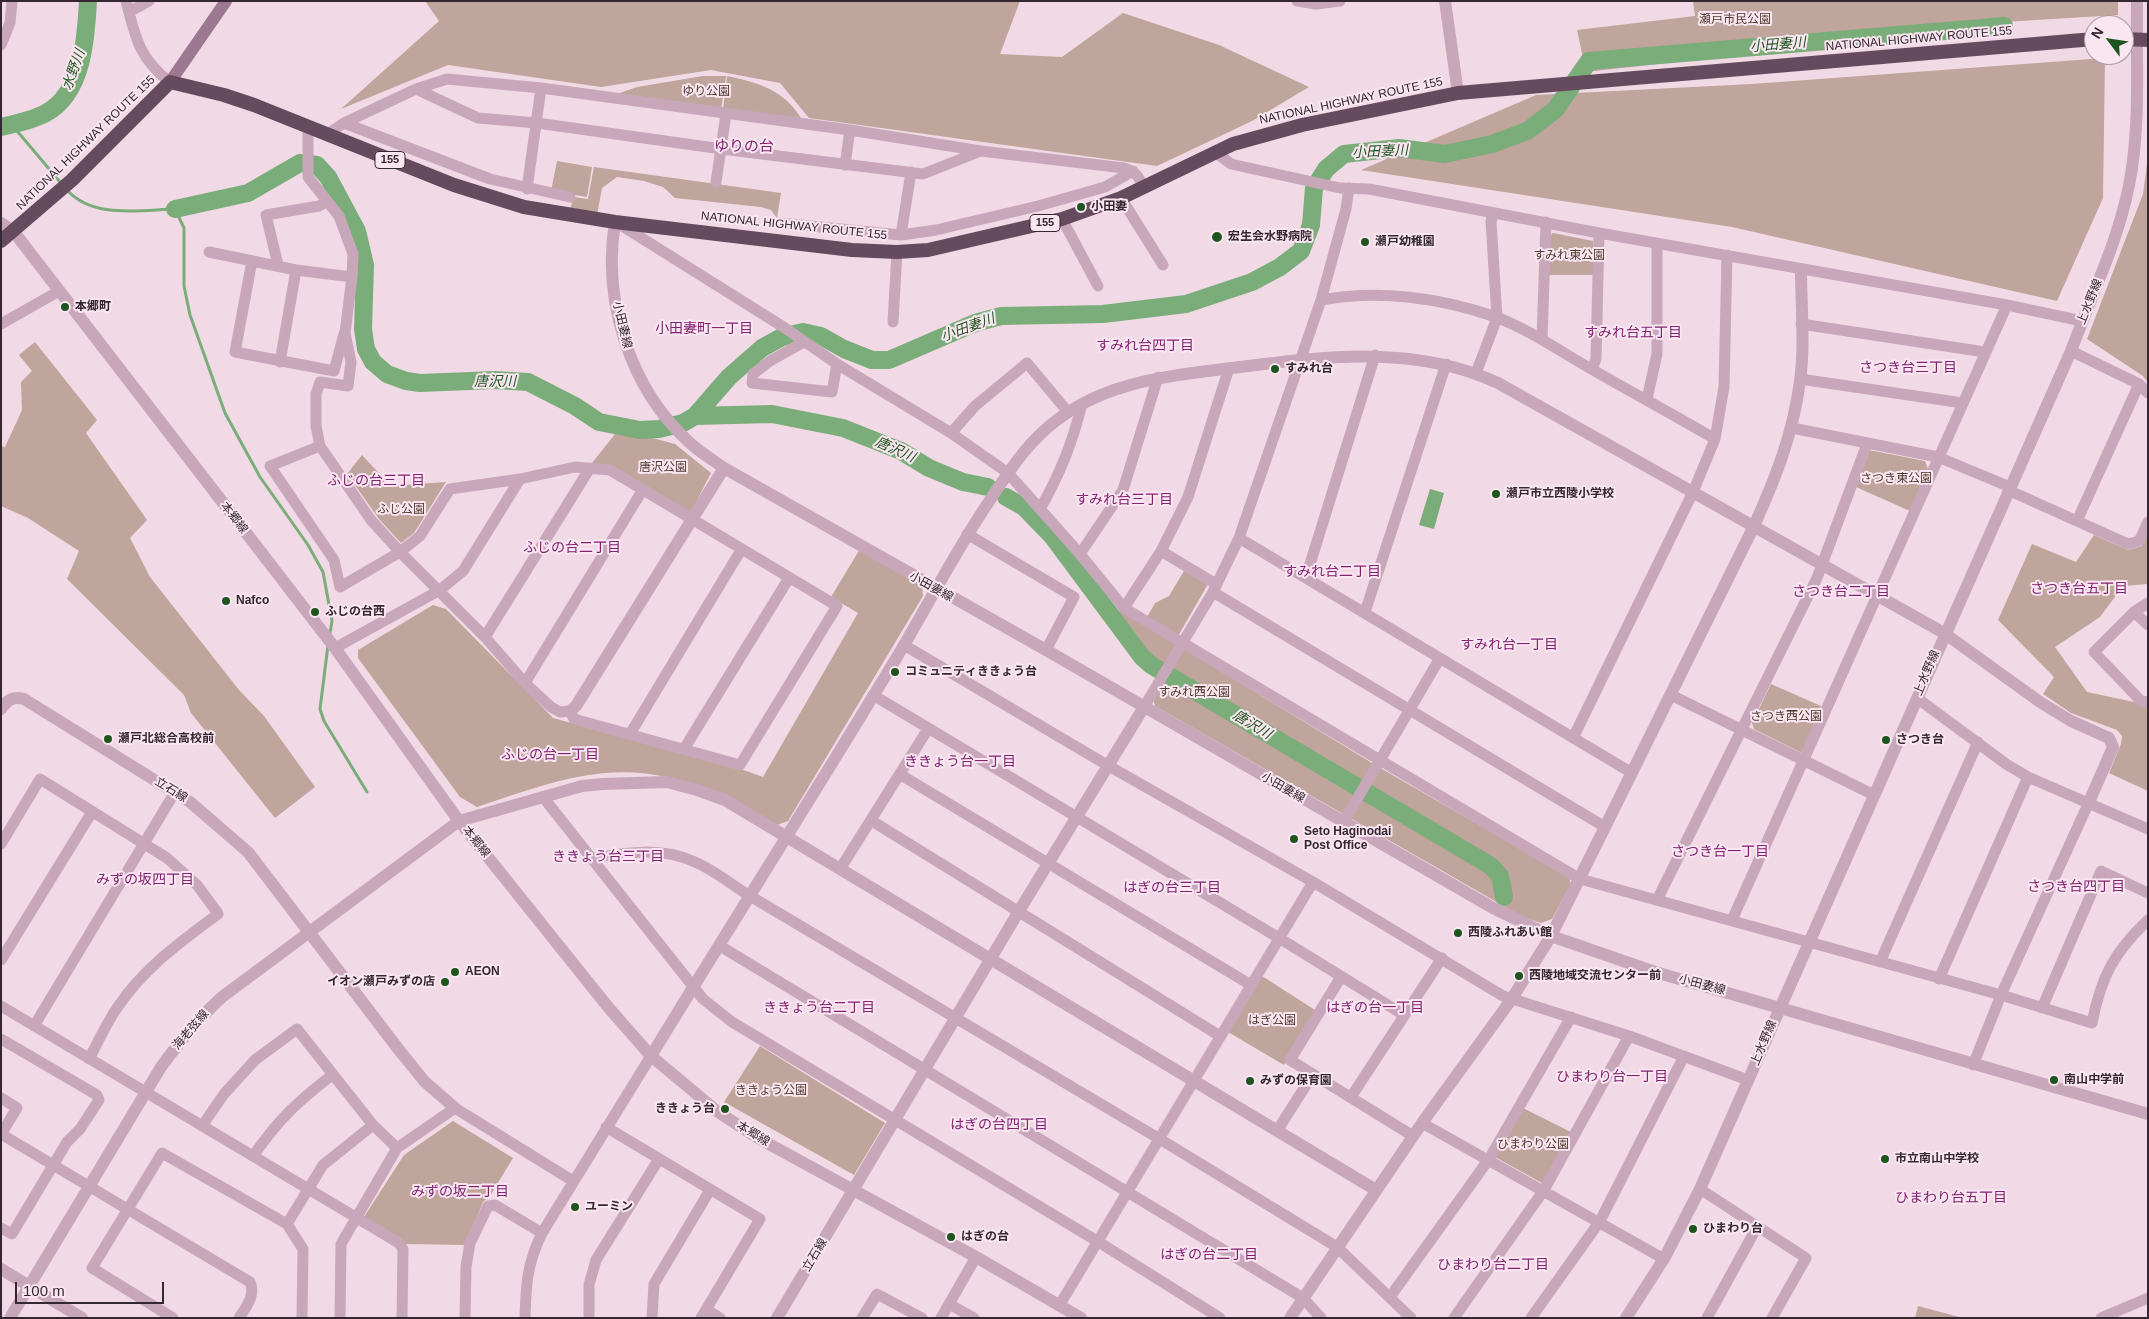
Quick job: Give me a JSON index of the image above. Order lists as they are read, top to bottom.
{
  "streets": {
    "highway": ["NATIONAL HIGHWAY ROUTE 155", "155"],
    "street": [
      "上水野線",
      "小田妻線",
      "本郷線",
      "立石線",
      "海老弦線"
    ]
  },
  "crossings": [
    ["NATIONAL HIGHWAY ROUTE 155", "小田妻線"],
    ["NATIONAL HIGHWAY ROUTE 155", "本郷線"],
    ["上水野線", "小田妻線"],
    ["小田妻線", "立石線"],
    ["本郷線", "立石線"],
    ["本郷線", "海老弦線"],
    ["立石線", "海老弦線"]
  ],
  "districts": [
    "ゆりの台",
    "小田妻町一丁目",
    "すみれ台五丁目",
    "すみれ台四丁目",
    "さつき台三丁目",
    "ふじの台三丁目",
    "すみれ台三丁目",
    "ふじの台二丁目",
    "すみれ台二丁目",
    "さつき台五丁目",
    "さつき台二丁目",
    "すみれ台一丁目",
    "ふじの台一丁目",
    "ききょう台一丁目",
    "さつき台一丁目",
    "ききょう台三丁目",
    "みずの坂四丁目",
    "さつき台四丁目",
    "はぎの台三丁目",
    "ききょう台二丁目",
    "はぎの台一丁目",
    "ひまわり台一丁目",
    "はぎの台四丁目",
    "みずの坂二丁目",
    "ひまわり台五丁目",
    "はぎの台二丁目",
    "ひまわり台二丁目"
  ],
  "water": ["小田妻川", "水野川", "唐沢川"],
  "parks": [
    "瀬戸市民公園",
    "ゆり公園",
    "すみれ東公園",
    "唐沢公園",
    "さつき東公園",
    "ふじ公園",
    "すみれ西公園",
    "さつき西公園",
    "はぎ公園",
    "ききょう公園",
    "ひまわり公園"
  ],
  "places": [
    "小田妻",
    "宏生会水野病院",
    "瀬戸幼稚園",
    "本郷町",
    "すみれ台",
    "瀬戸市立西陵小学校",
    "Nafco",
    "ふじの台西",
    "コミュニティききょう台",
    "瀬戸北総合高校前",
    "さつき台",
    "Seto Haginodai Post Office",
    "西陵ふれあい館",
    "AEON",
    "西陵地域交流センター前",
    "イオン瀬戸みずの店",
    "南山中学前",
    "みずの保育園",
    "ききょう台",
    "市立南山中学校",
    "ユーミン",
    "ひまわり台",
    "はぎの台"
  ],
  "scale_bar": "100 m",
  "north": "top left"
}
